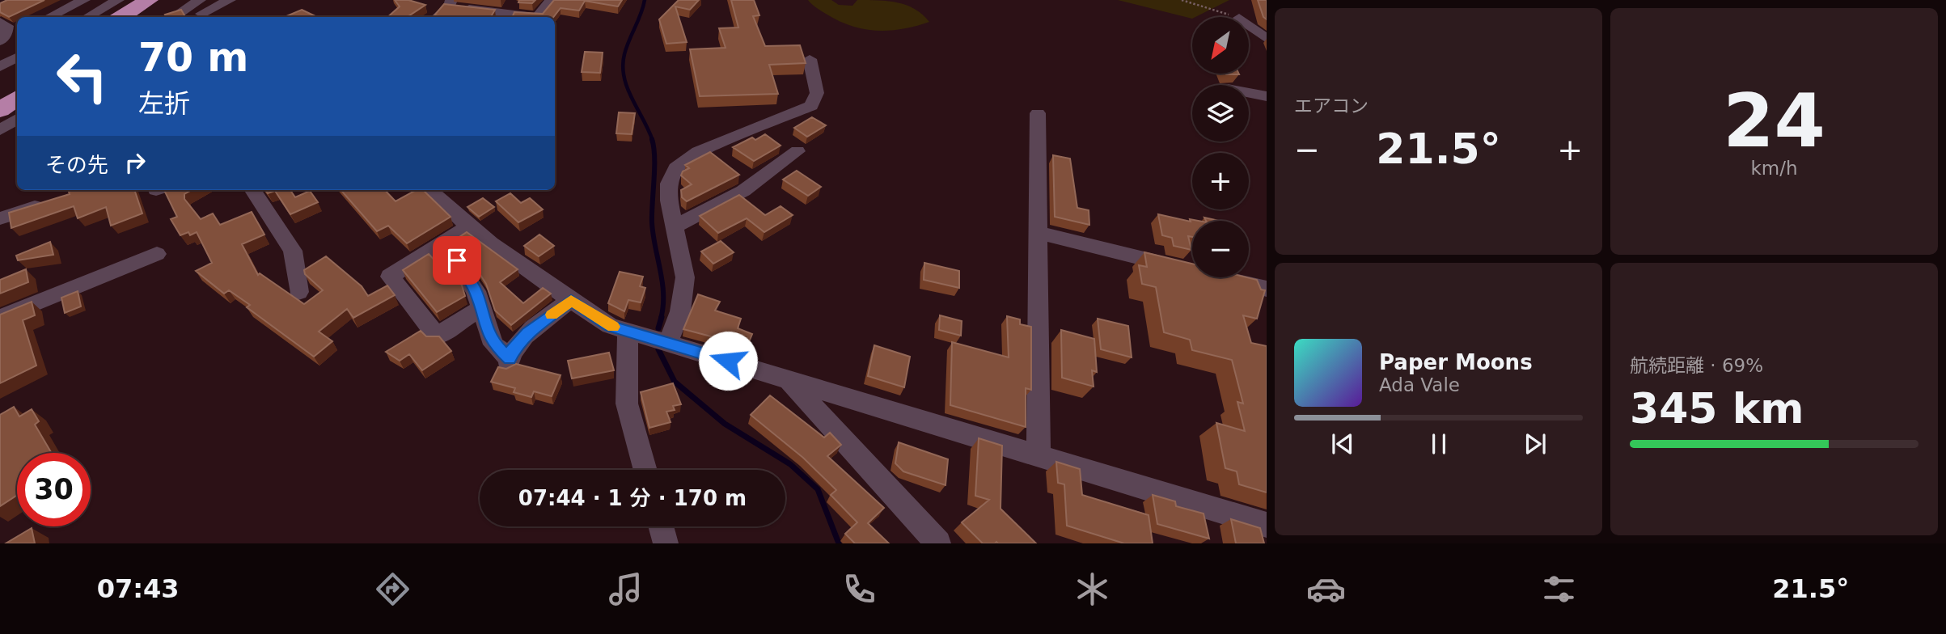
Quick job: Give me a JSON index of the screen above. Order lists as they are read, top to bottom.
{
  "north": "bottom left",
  "page": {
    "tile": [
      "エアコン",
      ["24", "km/h"],
      ["航続距離 · 69%", "345 km"]
    ],
    "map_buttons": ["+", "−"],
    "turn": ["70 m", "左折"],
    "heat": ["−", "21.5°", "+"],
    "then": "その先",
    "song": ["Paper Moons", "Ada Vale"],
    "limit": "30",
    "trip": "07:44 · 1 分 · 170 m",
    "tabs": ["07:43", "21.5°"]
  }
}
